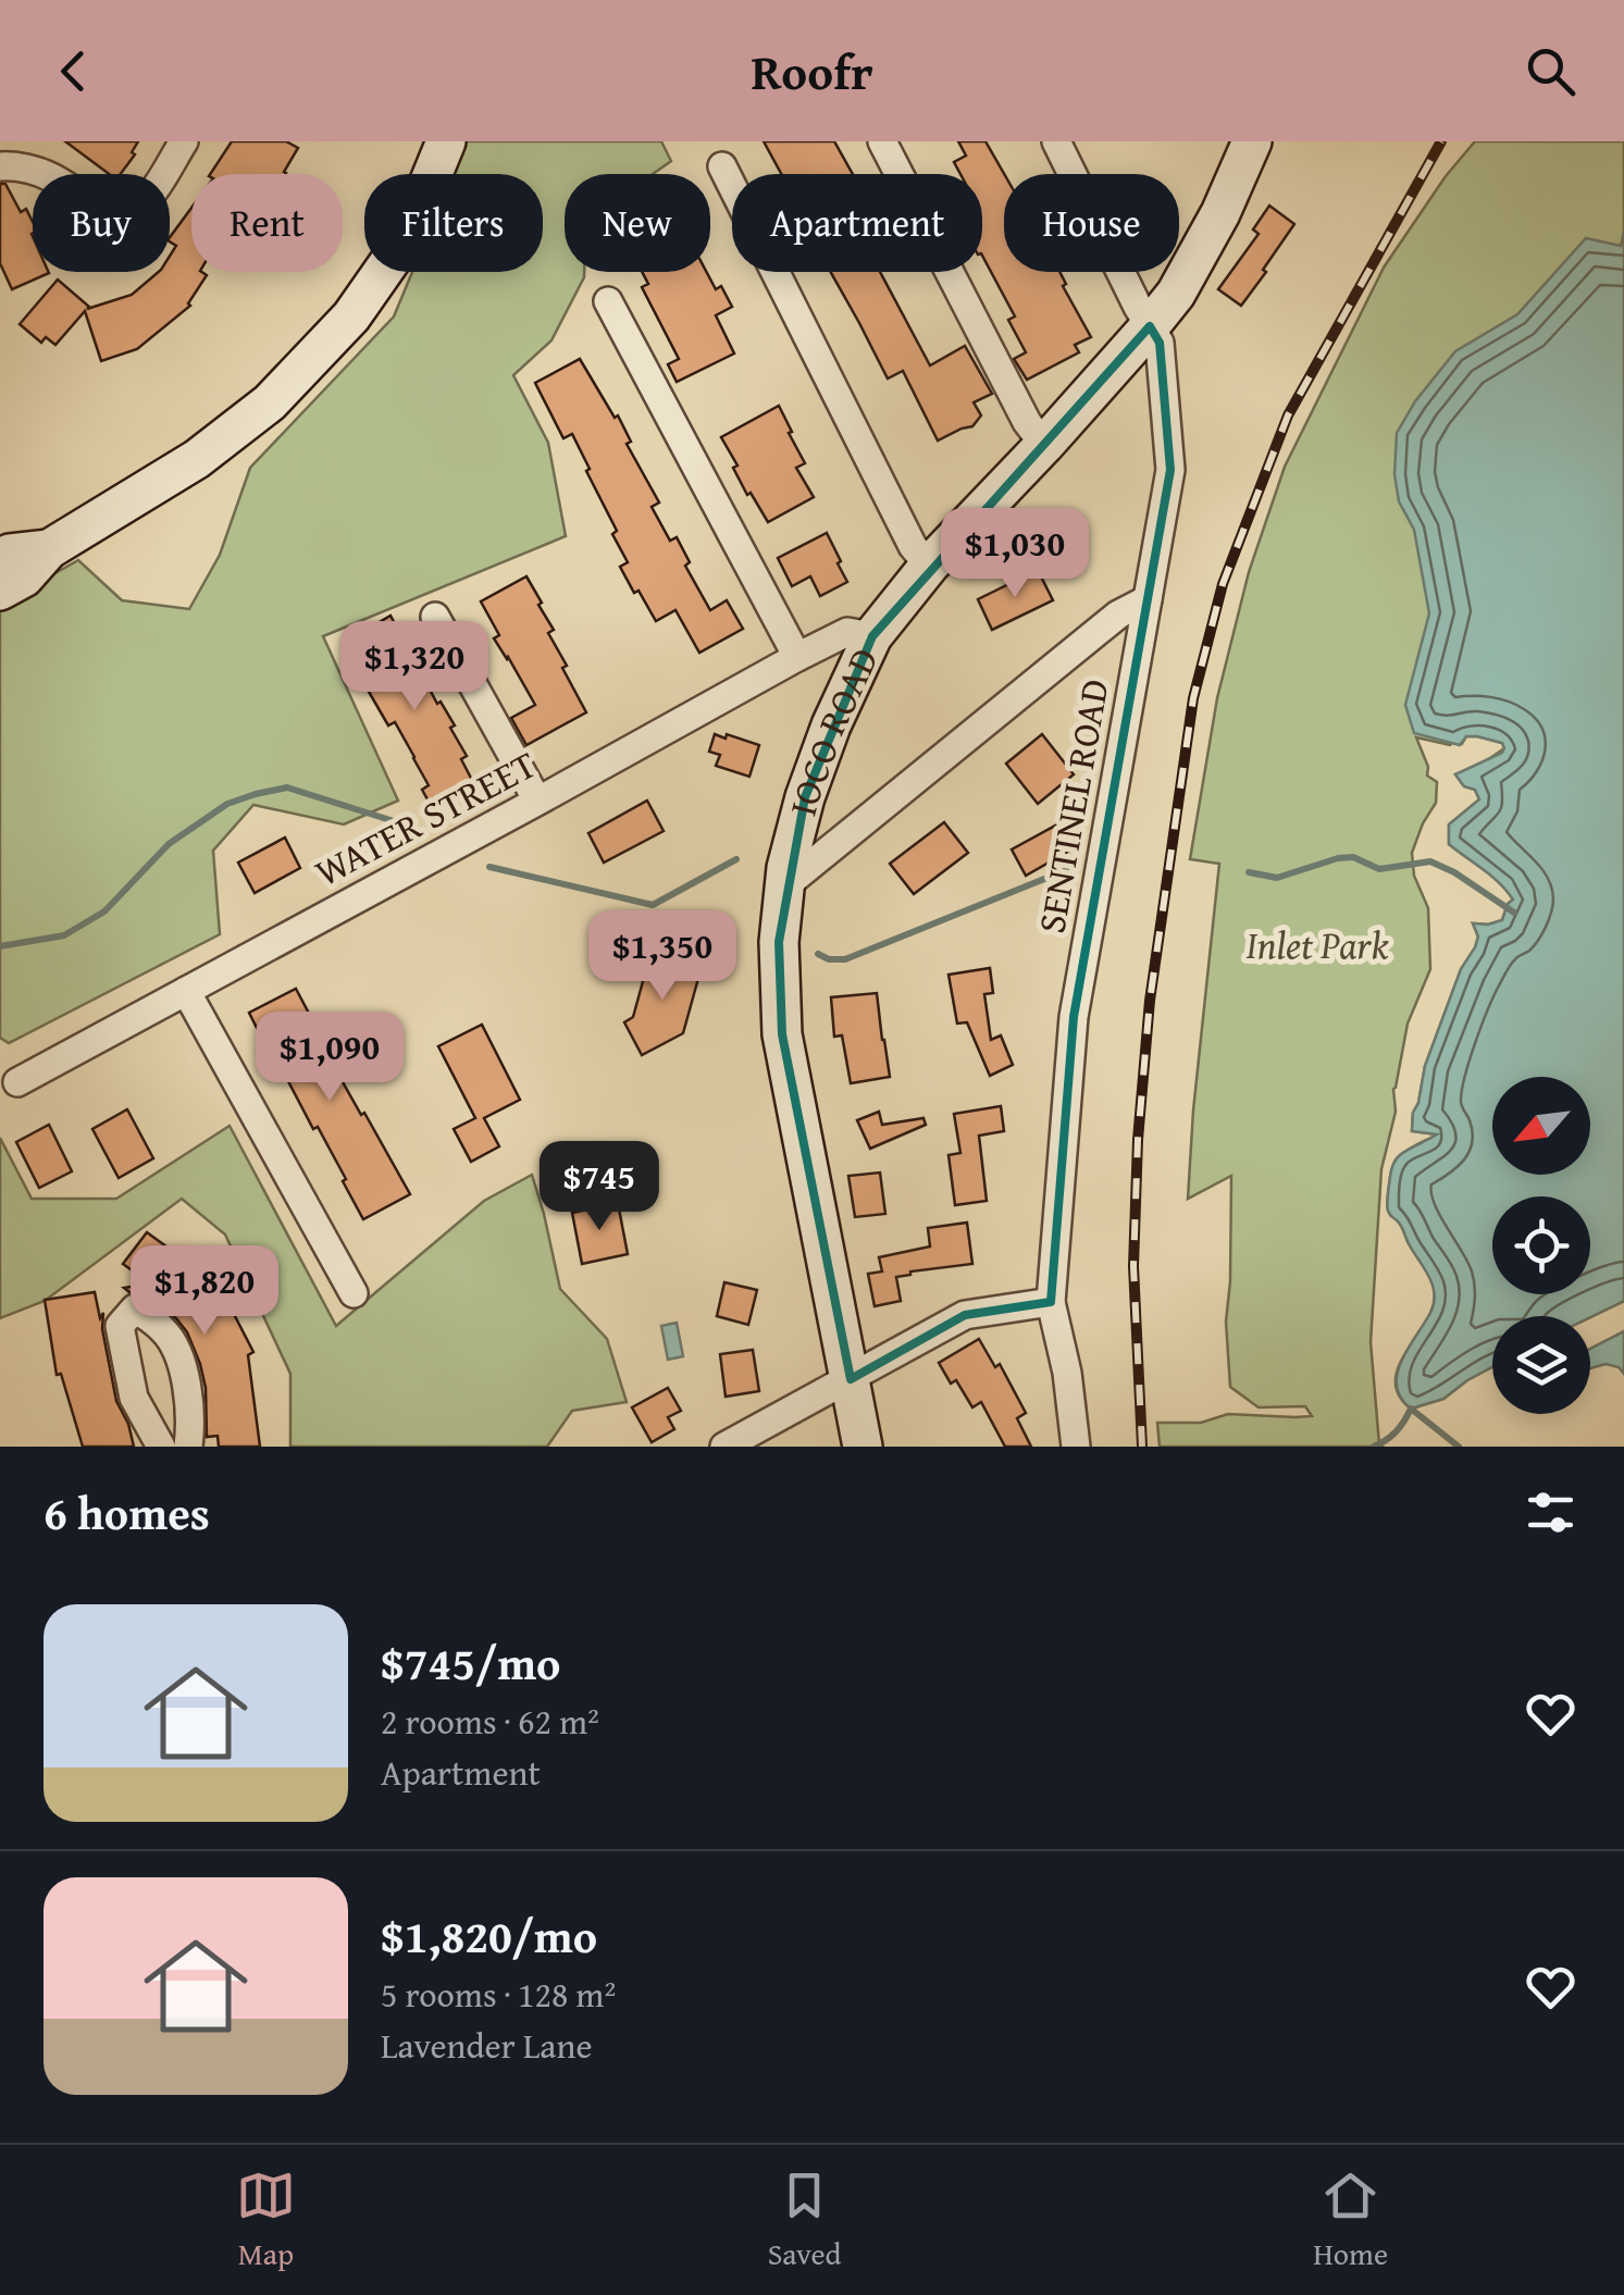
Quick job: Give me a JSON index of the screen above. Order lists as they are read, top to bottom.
{
  "streets": {
    "main road": ["IOCO ROAD"],
    "street": ["SENTINEL ROAD", "WATER STREET"]
  },
  "crossings": [
    ["IOCO ROAD", "SENTINEL ROAD"],
    ["IOCO ROAD", "WATER STREET"]
  ],
  "parks": ["Inlet Park"],
  "north": "bottom left",
  "page": {
    "header": "Roofr",
    "chip": [
      "Buy",
      "Rent",
      "Filters",
      "New",
      "Apartment",
      "House"
    ],
    "price": [
      "$1,030",
      "$1,320",
      "$1,350",
      "$1,090",
      "$745",
      "$1,820"
    ],
    "heading": "6 homes",
    "list": [
      {
        "name": "$745/mo",
        "note": "2 rooms · 62 m² · Apartment"
      },
      {
        "name": "$1,820/mo",
        "note": "5 rooms · 128 m² · Lavender Lane"
      }
    ],
    "tabs": ["Map", "Saved", "Home"]
  }
}
